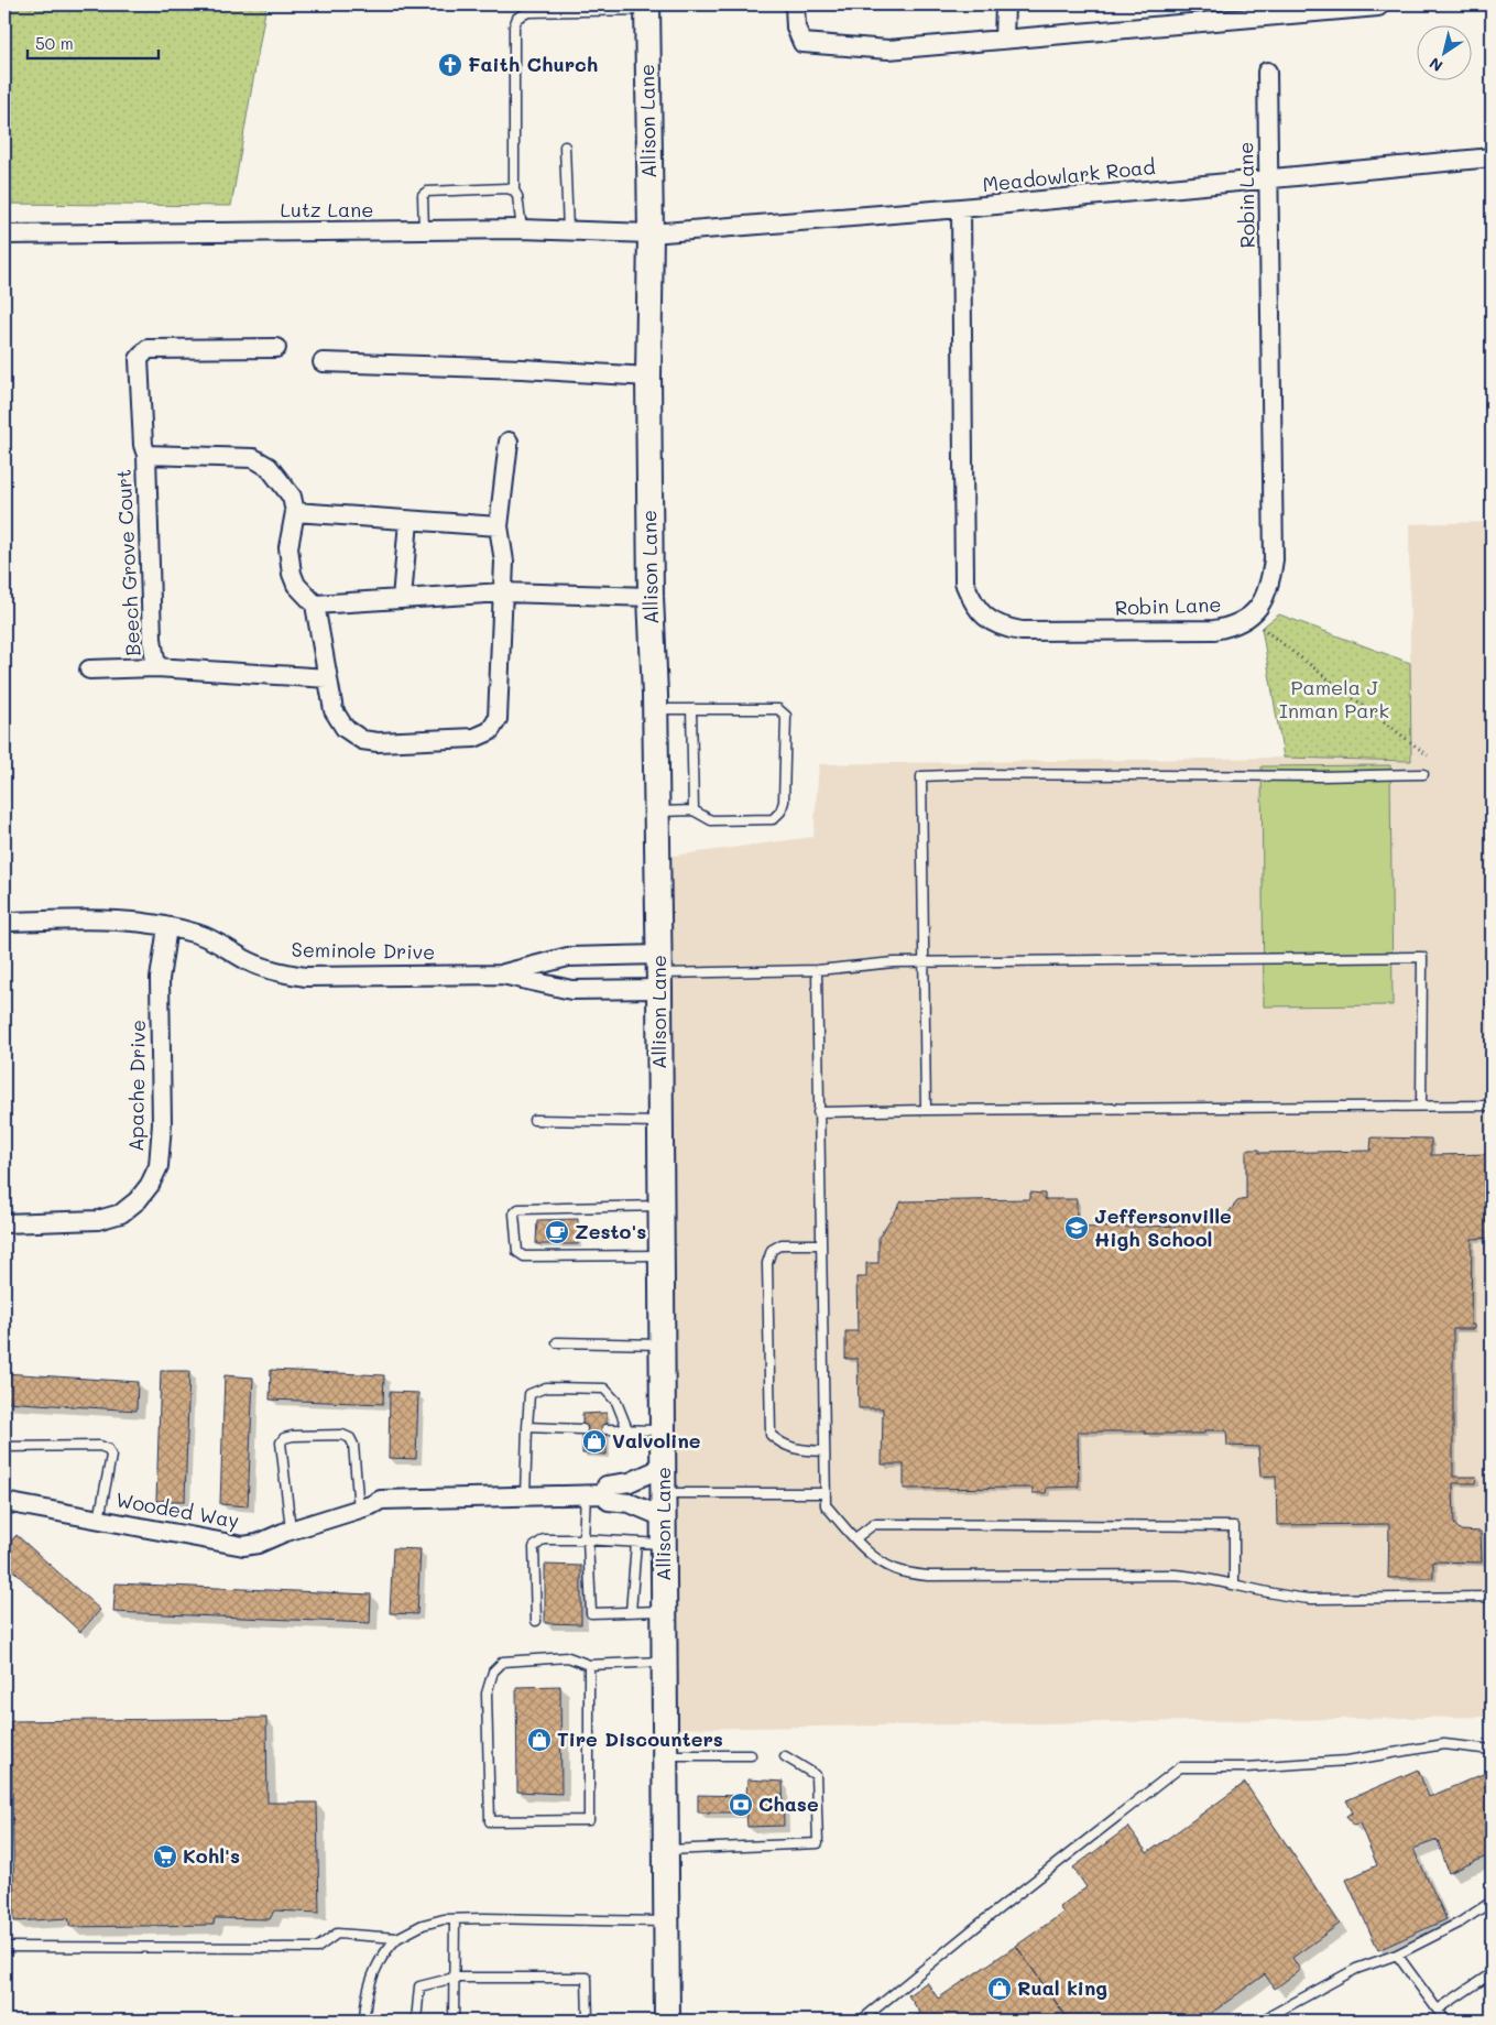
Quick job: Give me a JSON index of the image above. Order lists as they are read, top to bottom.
{
  "streets": {
    "main road": ["Allison Lane"],
    "street": [
      "Meadowlark Road",
      "Robin Lane",
      "Lutz Lane",
      "Beech Grove Court",
      "Seminole Drive",
      "Apache Drive",
      "Wooded Way"
    ]
  },
  "crossings": [
    ["Allison Lane", "Meadowlark Road"],
    ["Allison Lane", "Lutz Lane"],
    ["Allison Lane", "Seminole Drive"],
    ["Meadowlark Road", "Robin Lane"],
    ["Meadowlark Road", "Lutz Lane"],
    ["Seminole Drive", "Apache Drive"]
  ],
  "parks": ["Pamela J Inman Park"],
  "places": {
    "church": ["Faith Church"],
    "school or university": ["Jeffersonville High School"],
    "cafe": ["Zesto's"],
    "shop": ["Valvoline", "Tire Discounters", "Rual king"],
    "bank": ["Chase"],
    "supermarket": ["Kohl's"]
  },
  "scale_bar": "50 m",
  "north": "bottom left"
}
